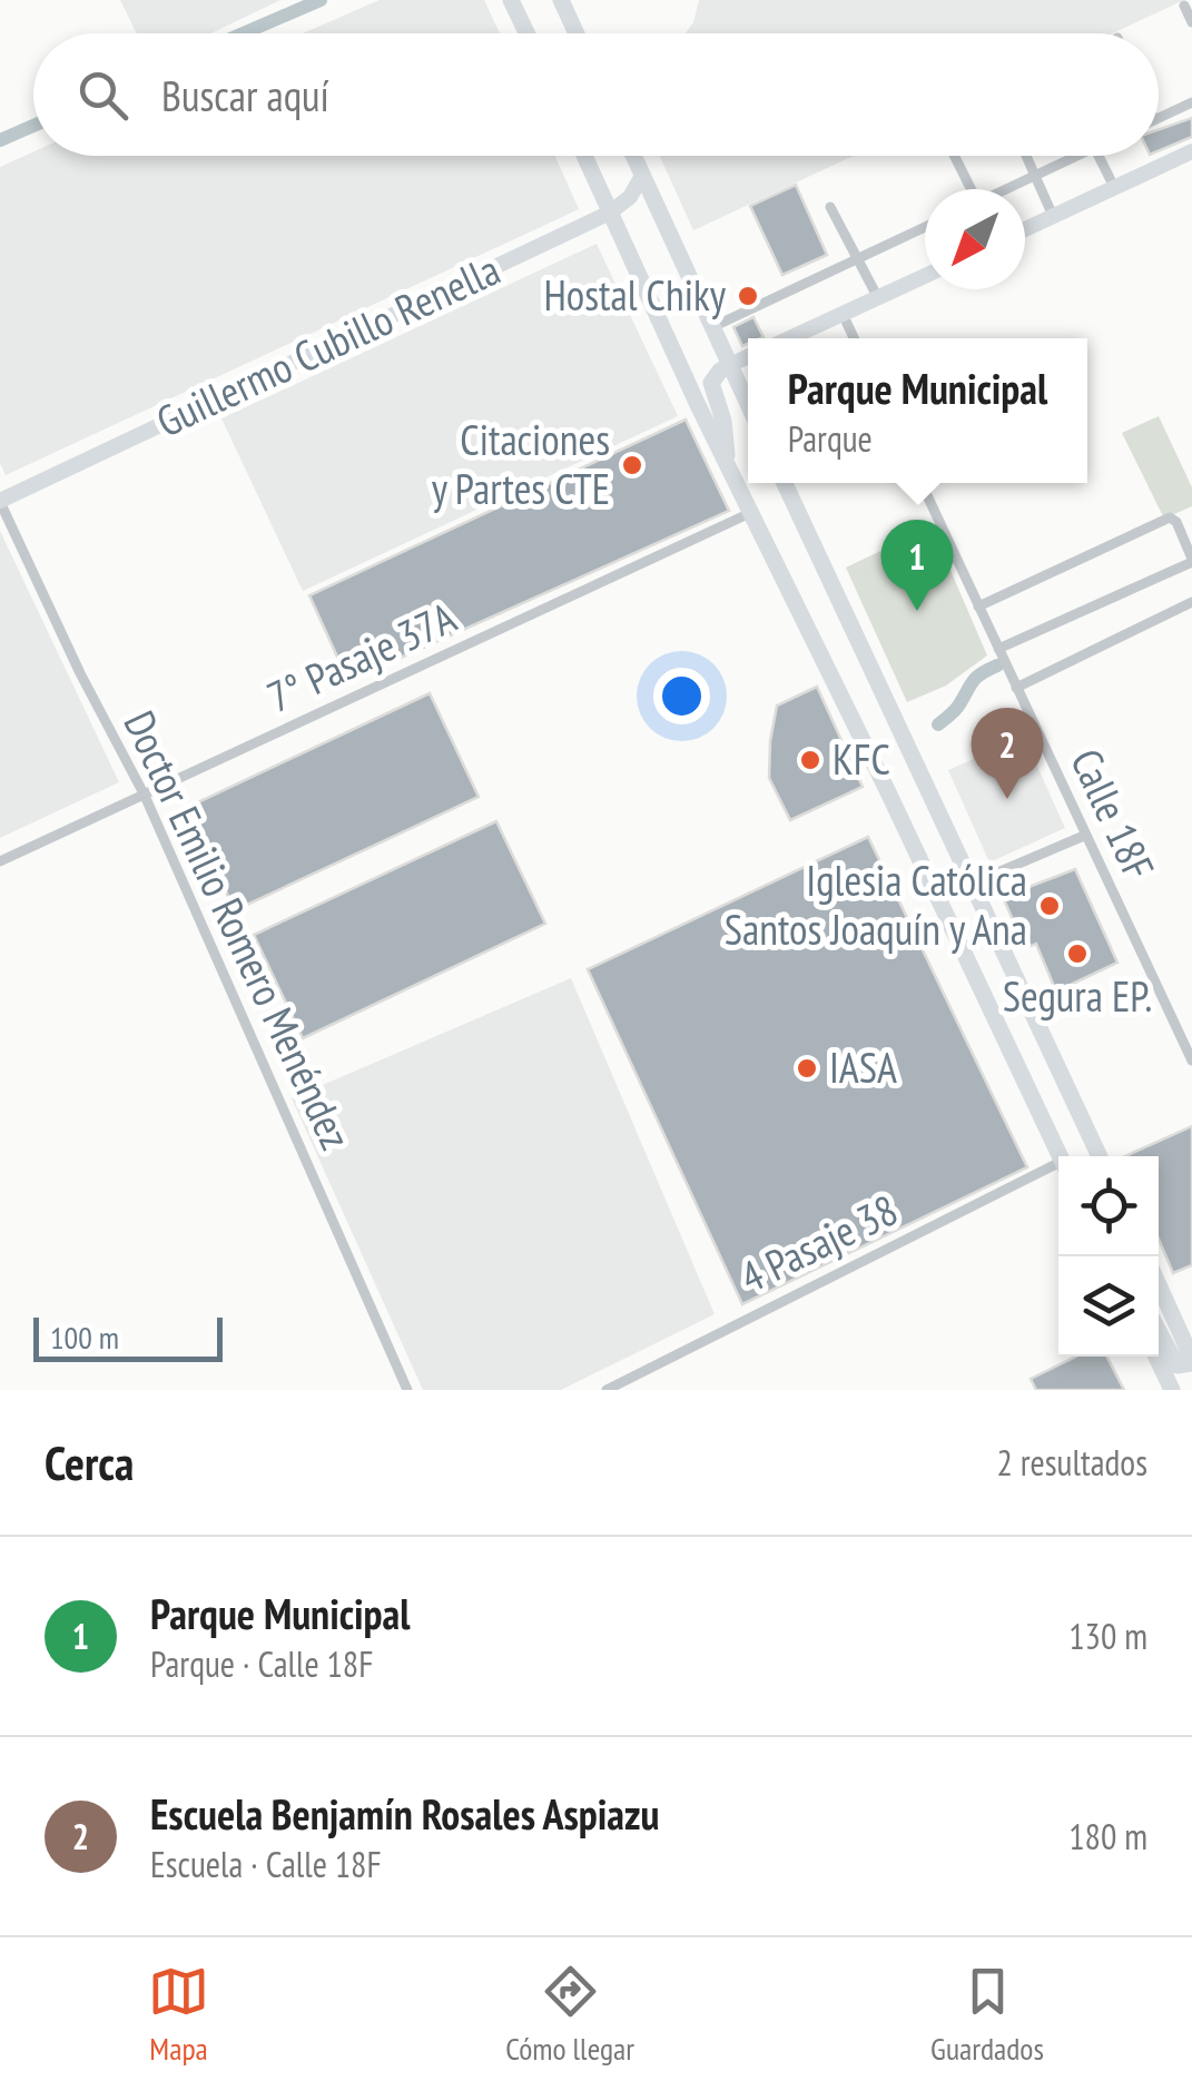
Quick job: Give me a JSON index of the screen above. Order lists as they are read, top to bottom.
{
  "streets": {
    "street": [
      "Guillermo Cubillo Renella",
      "7° Pasaje 37A",
      "Calle 18F",
      "Doctor Emilio Romero Menéndez",
      "4 Pasaje 38"
    ]
  },
  "crossings": [
    ["Guillermo Cubillo Renella", "Doctor Emilio Romero Menéndez"],
    ["7° Pasaje 37A", "Doctor Emilio Romero Menéndez"]
  ],
  "places": [
    "Hostal Chiky",
    "Citaciones y Partes CTE",
    "KFC",
    "Iglesia Católica Santos Joaquín y Ana",
    "Segura EP.",
    "IASA"
  ],
  "scale_bar": "100 m",
  "north": "bottom left",
  "page": {
    "search": "Buscar aquí",
    "popup": ["Parque Municipal", "Parque"],
    "pins": ["1", "2"],
    "scale": "100 m",
    "heading": ["Cerca", "2 resultados"],
    "list": [
      {
        "mark": "1",
        "name": "Parque Municipal",
        "note": "Parque · Calle 18F",
        "value": "130 m"
      },
      {
        "mark": "2",
        "name": "Escuela Benjamín Rosales Aspiazu",
        "note": "Escuela · Calle 18F",
        "value": "180 m"
      }
    ],
    "nav": ["Mapa", "Cómo llegar", "Guardados"]
  }
}
